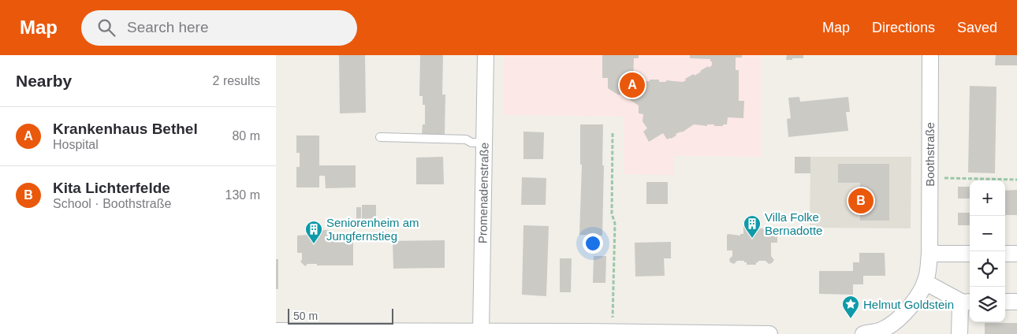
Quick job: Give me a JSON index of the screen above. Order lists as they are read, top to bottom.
{
  "streets": {
    "street": ["Boothstraße", "Promenadenstraße"]
  },
  "places": {
    "building": ["Villa Folke Bernadotte", "Seniorenheim am Jungfernstieg"],
    "place": ["Helmut Goldstein"]
  },
  "scale_bar": "50 m",
  "page": {
    "header": "Map",
    "search": "Search here",
    "nav": ["Map", "Directions", "Saved"],
    "heading": ["Nearby", "2 results"],
    "pins": ["A", "B"],
    "list": [
      {
        "mark": "A",
        "name": "Krankenhaus Bethel",
        "note": "Hospital",
        "value": "80 m"
      },
      {
        "mark": "B",
        "name": "Kita Lichterfelde",
        "note": "School · Boothstraße",
        "value": "130 m"
      }
    ],
    "map_buttons": ["+", "−"],
    "scale": "50 m"
  }
}
